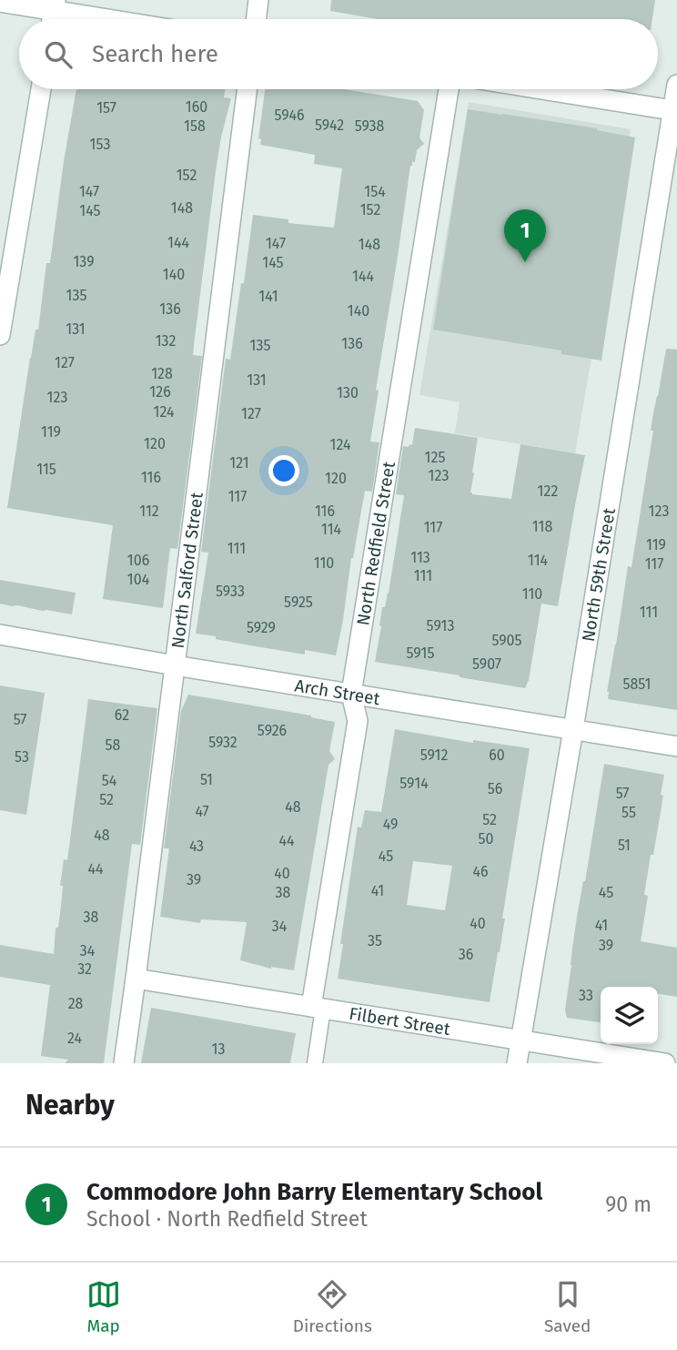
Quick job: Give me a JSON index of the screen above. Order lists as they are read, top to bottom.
{
  "streets": {
    "street": [
      "North Redfield Street",
      "North Salford Street",
      "North 59th Street",
      "Arch Street",
      "Filbert Street"
    ]
  },
  "crossings": [
    ["North Redfield Street", "Arch Street"],
    ["North Redfield Street", "Filbert Street"],
    ["North Salford Street", "Arch Street"],
    ["North Salford Street", "Filbert Street"],
    ["North 59th Street", "Arch Street"],
    ["North 59th Street", "Filbert Street"]
  ],
  "house_numbers": [
    "160",
    "157",
    "5946",
    "5942",
    "158",
    "5938",
    "153",
    "152",
    "147",
    "154",
    "148",
    "152",
    "145",
    "144",
    "147",
    "148",
    "139",
    "145",
    "140",
    "144",
    "135",
    "141",
    "136",
    "140",
    "131",
    "132",
    "136",
    "135",
    "127",
    "128",
    "131",
    "126",
    "130",
    "123",
    "124",
    "127",
    "119",
    "120",
    "124",
    "125",
    "121",
    "115",
    "123",
    "116",
    "120",
    "122",
    "117",
    "112",
    "116",
    "123",
    "118",
    "117",
    "114",
    "119",
    "111",
    "113",
    "106",
    "114",
    "110",
    "117",
    "111",
    "104",
    "5933",
    "110",
    "5925",
    "111",
    "5913",
    "5929",
    "5905",
    "5915",
    "5907",
    "5851",
    "62",
    "57",
    "5926",
    "5932",
    "58",
    "5912",
    "60",
    "53",
    "51",
    "54",
    "5914",
    "56",
    "57",
    "52",
    "48",
    "47",
    "55",
    "52",
    "49",
    "48",
    "50",
    "44",
    "51",
    "43",
    "45",
    "44",
    "46",
    "40",
    "39",
    "41",
    "38",
    "45",
    "38",
    "40",
    "41",
    "34",
    "35",
    "39",
    "34",
    "36",
    "32",
    "33",
    "28",
    "24",
    "13"
  ],
  "page": {
    "search": "Search here",
    "pins": "1",
    "heading": "Nearby",
    "list": [
      {
        "mark": "1",
        "name": "Commodore John Barry Elementary School",
        "note": "School · North Redfield Street",
        "value": "90 m"
      }
    ],
    "nav": ["Map", "Directions", "Saved"]
  }
}
